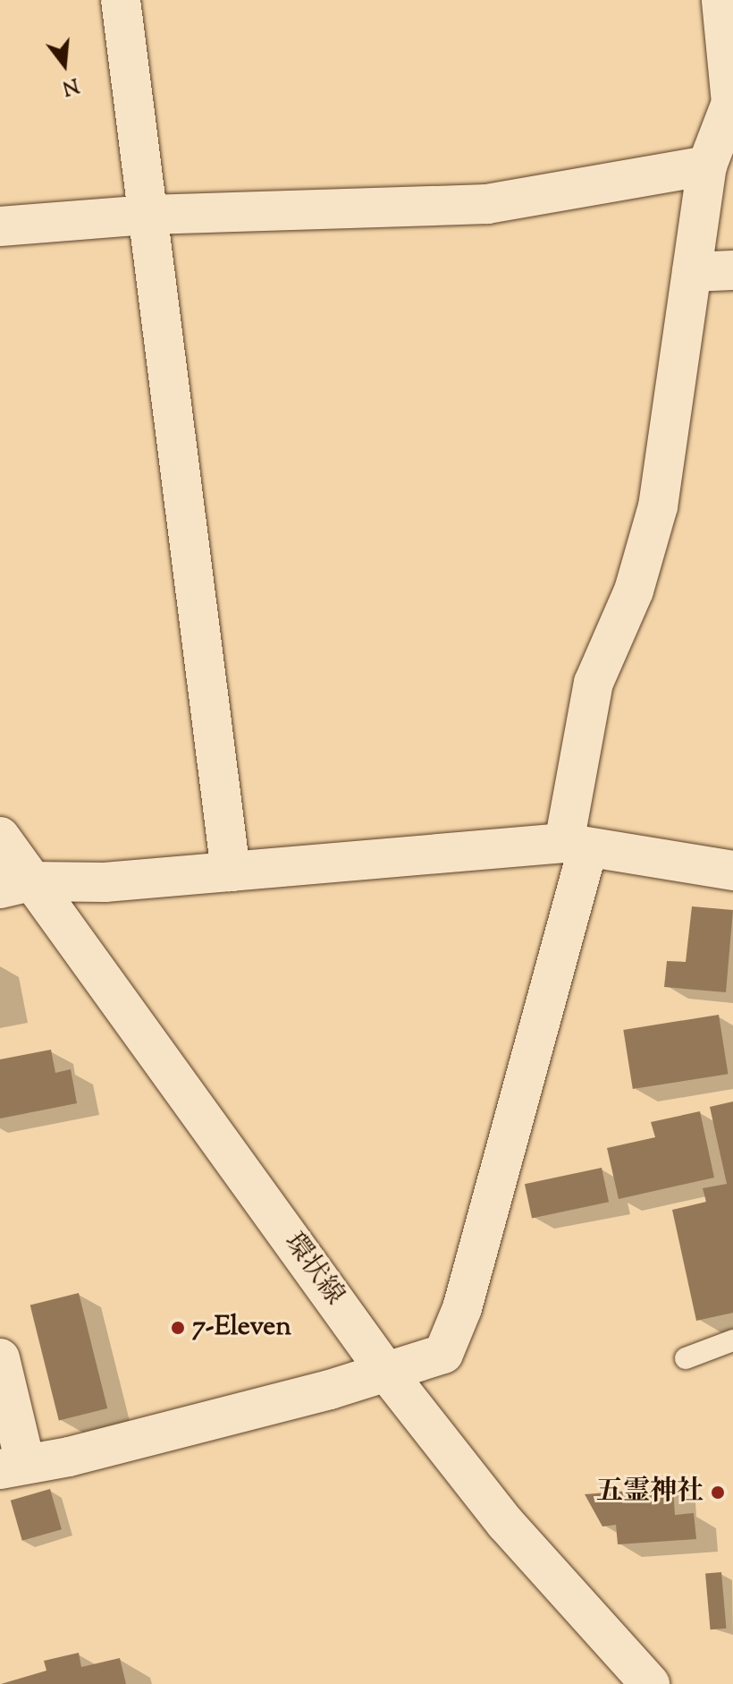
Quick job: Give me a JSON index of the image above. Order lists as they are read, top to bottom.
{
  "streets": {
    "street": ["環状線"]
  },
  "places": ["7-Eleven", "五霊神社"],
  "north": "bottom"
}
